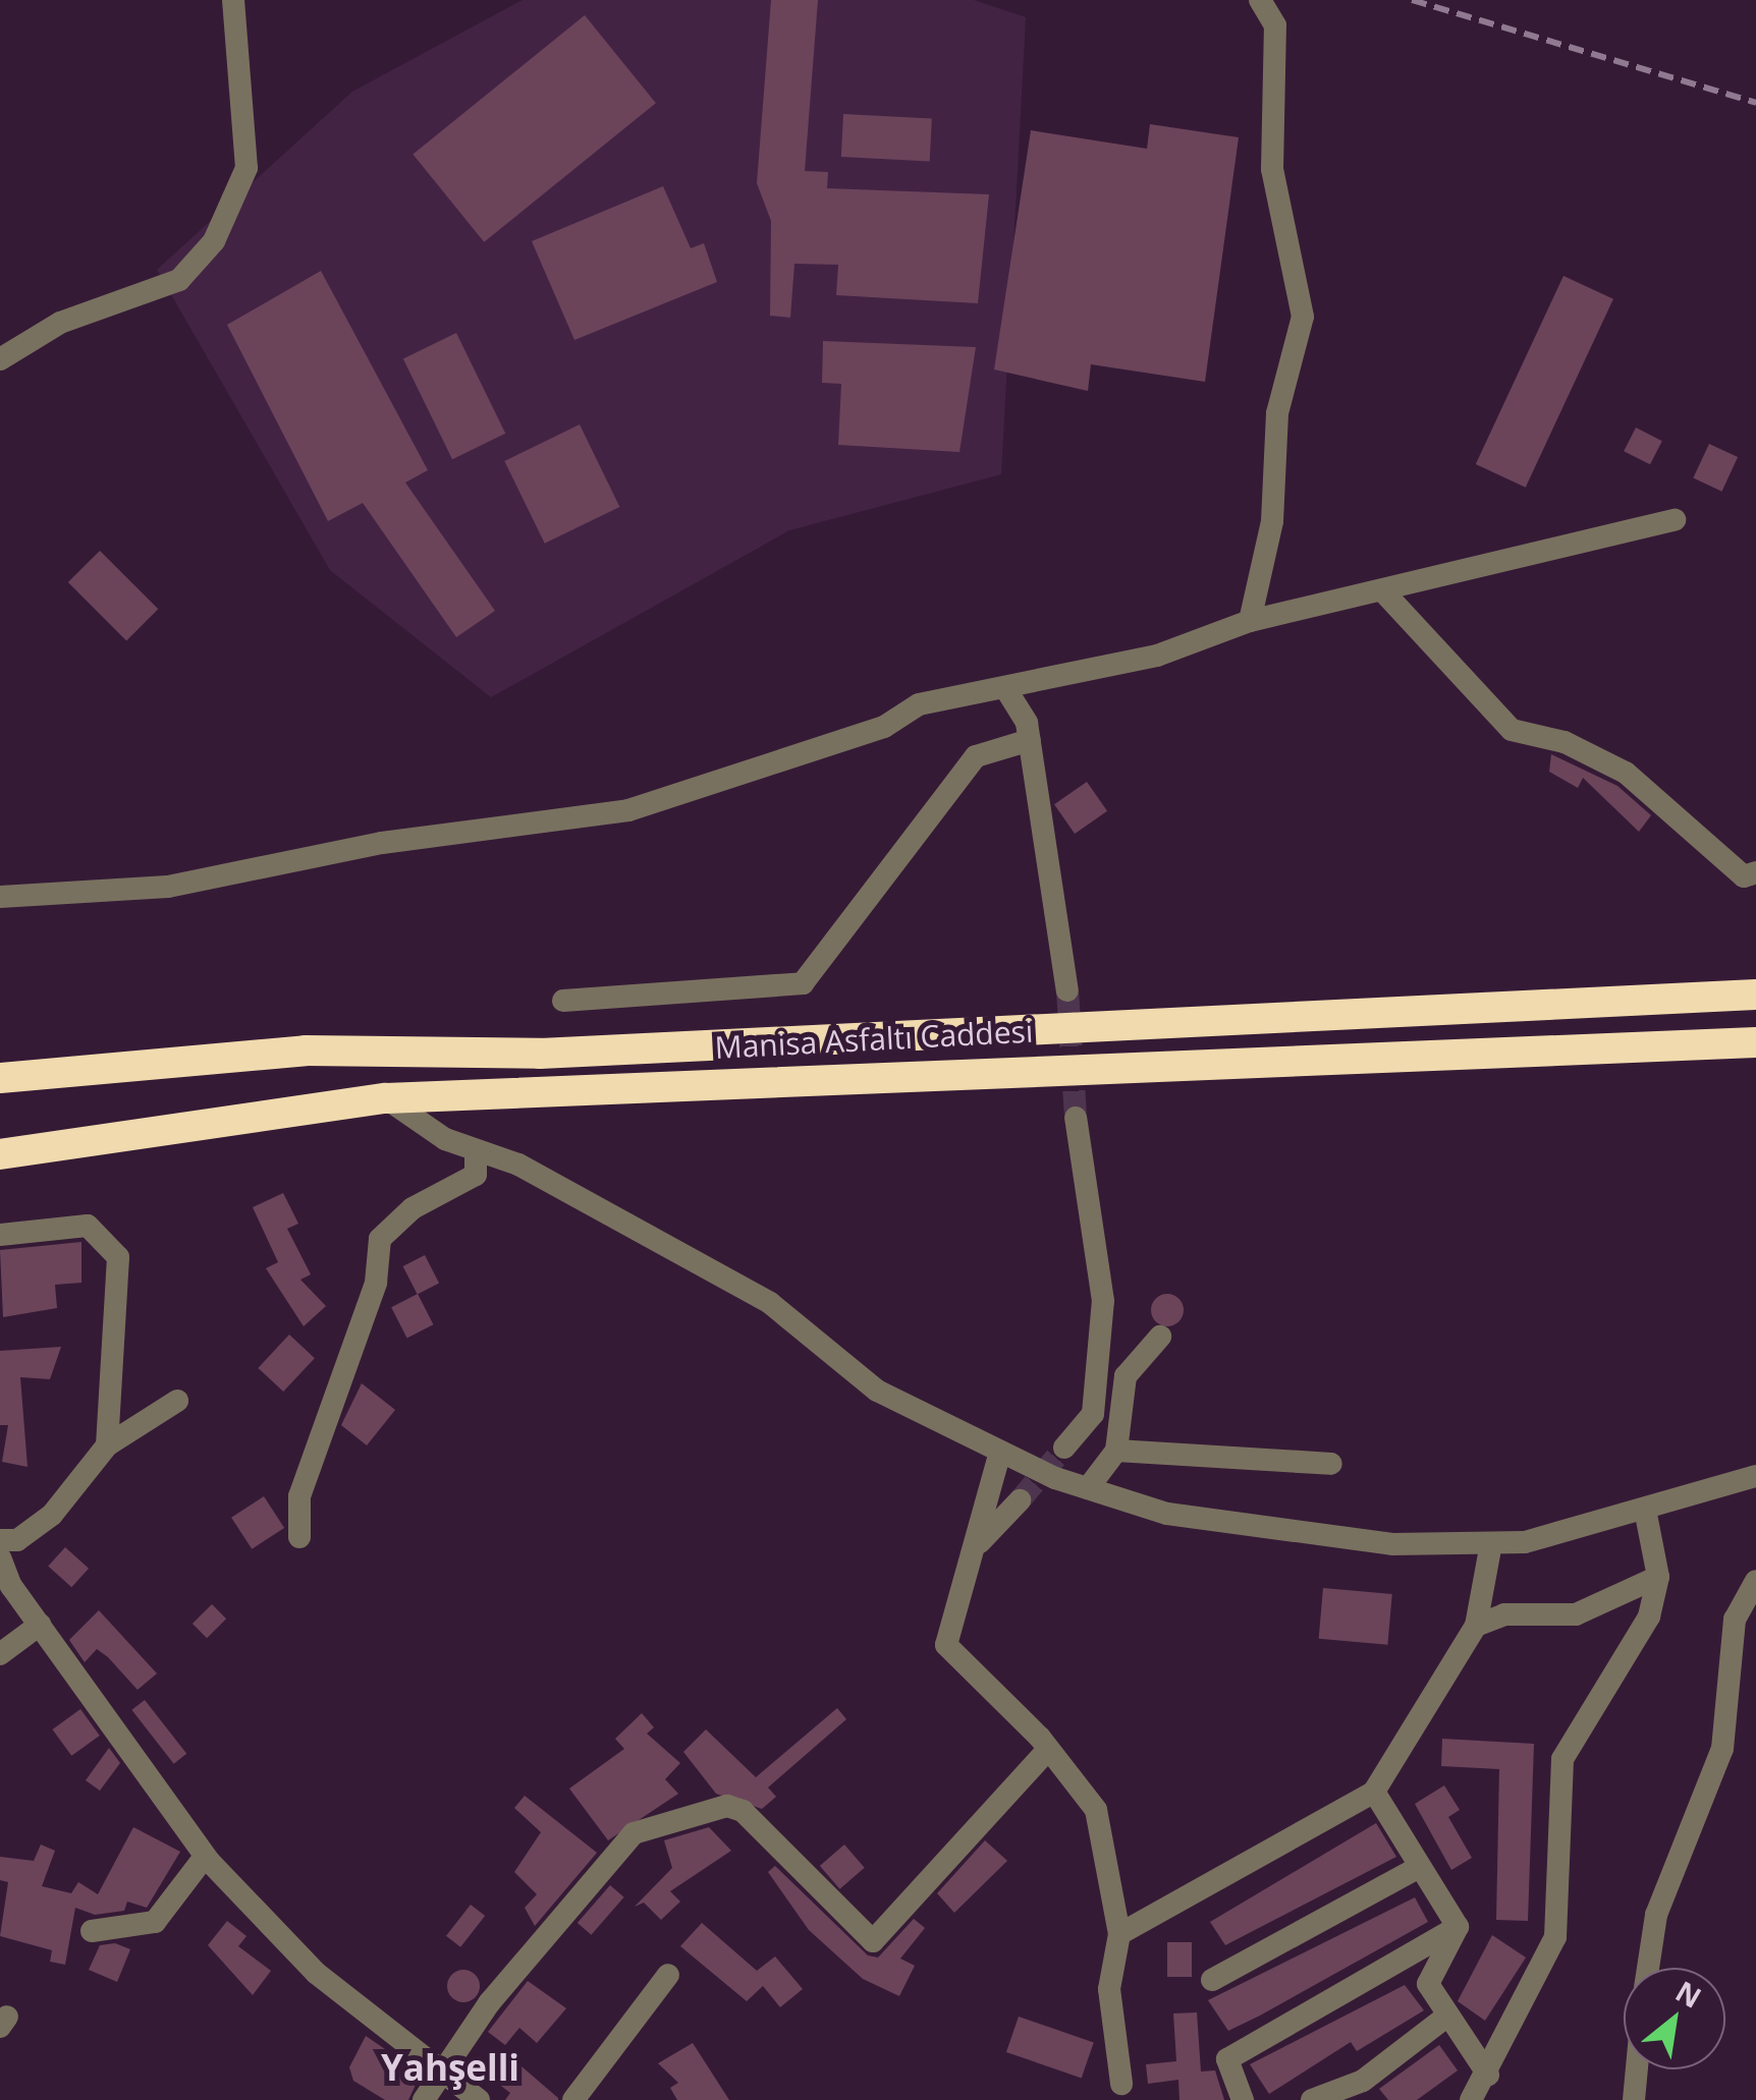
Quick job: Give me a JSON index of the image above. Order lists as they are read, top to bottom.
{
  "streets": {
    "highway": ["Manisa Asfaltı Caddesi"]
  },
  "districts": ["Yahşelli"],
  "north": "top right"
}
